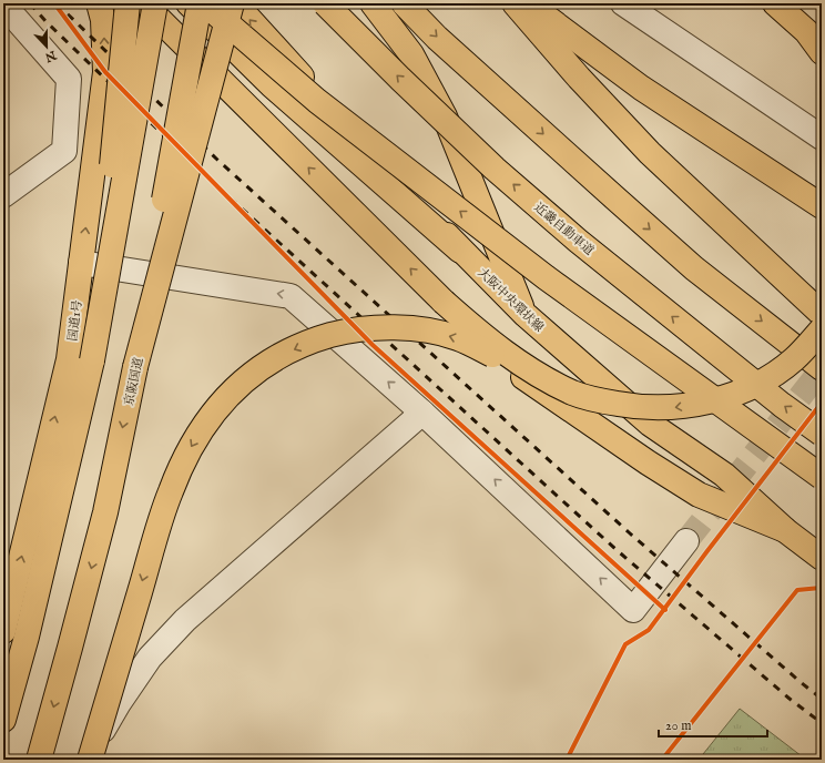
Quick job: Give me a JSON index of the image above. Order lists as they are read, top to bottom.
{
  "streets": {
    "main road": [
      "近畿自動車道",
      "大阪中央環状線",
      "国道1号",
      "京阪国道"
    ]
  },
  "crossings": [
    ["大阪中央環状線", "京阪国道"]
  ],
  "scale_bar": "20 m",
  "north": "bottom"
}
